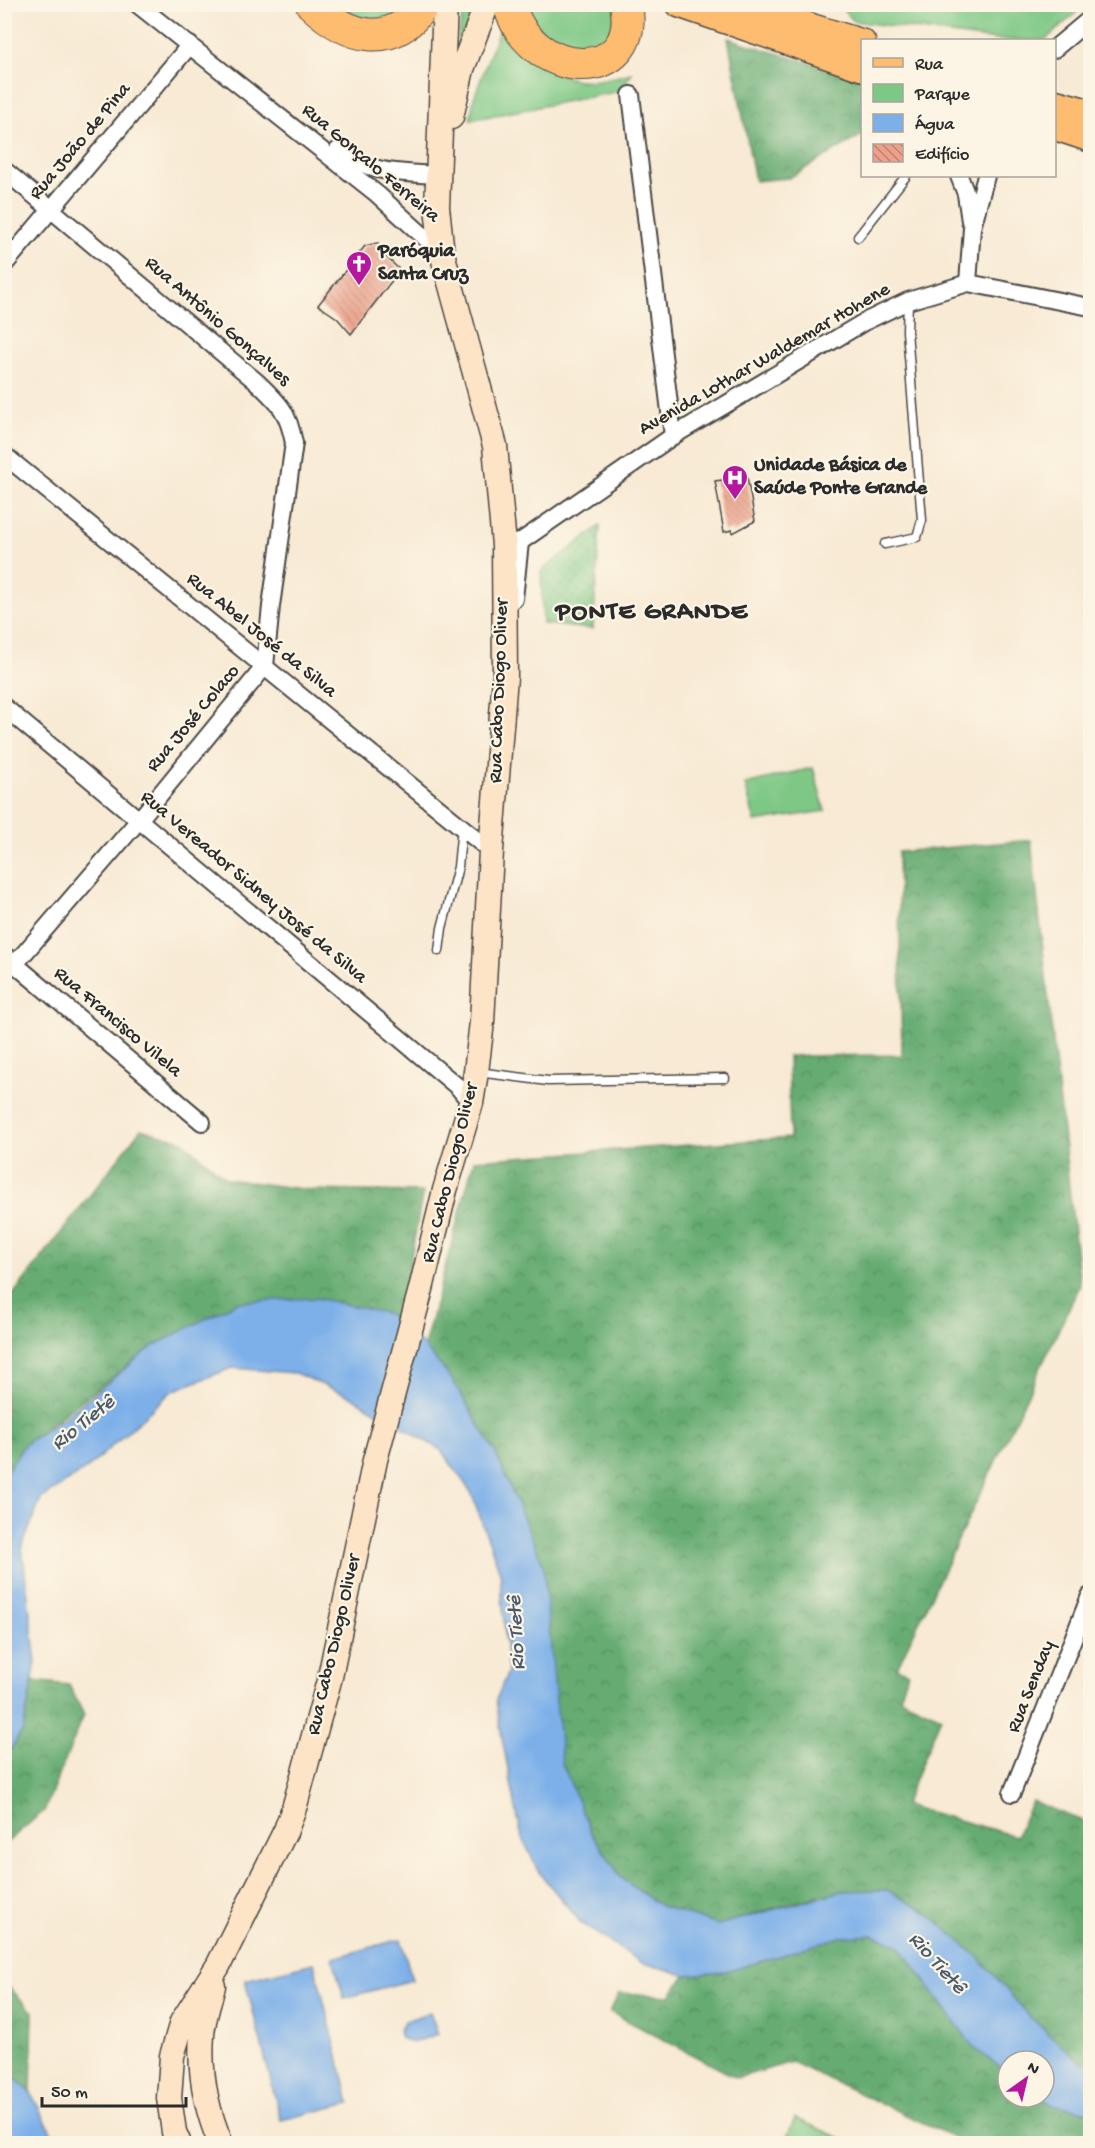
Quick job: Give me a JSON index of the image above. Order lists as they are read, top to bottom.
{
  "streets": {
    "main road": ["Rua Cabo Diogo Oliver"],
    "street": [
      "Rua João de Pina",
      "Rua Gonçalo Ferreira",
      "Rua Antônio Gonçalves",
      "Avenida Lothar Waldemar Hohene",
      "Rua Abel José da Silva",
      "Rua José Colaco",
      "Rua Vereador Sidney José da Silva",
      "Rua Francisco Vilela",
      "Rua Senday"
    ]
  },
  "crossings": [
    ["Rua João de Pina", "Rua Gonçalo Ferreira"],
    ["Rua João de Pina", "Rua Antônio Gonçalves"],
    ["Rua Gonçalo Ferreira", "Rua Cabo Diogo Oliver"],
    ["Rua Antônio Gonçalves", "Rua Abel José da Silva"],
    ["Rua Antônio Gonçalves", "Rua José Colaco"],
    ["Avenida Lothar Waldemar Hohene", "Rua Cabo Diogo Oliver"],
    ["Rua Abel José da Silva", "Rua Cabo Diogo Oliver"],
    ["Rua Abel José da Silva", "Rua José Colaco"],
    ["Rua Cabo Diogo Oliver", "Rua Vereador Sidney José da Silva"],
    ["Rua José Colaco", "Rua Vereador Sidney José da Silva"],
    ["Rua José Colaco", "Rua Francisco Vilela"]
  ],
  "districts": ["PONTE GRANDE"],
  "water": ["Rio Tietê"],
  "places": {
    "church": ["Paróquia Santa Cruz"],
    "hospital": ["Unidade Básica de Saúde Ponte Grande"]
  },
  "legend": [
    "Rua",
    "Parque",
    "Água",
    "Edifício"
  ],
  "scale_bar": "50 m",
  "north": "top right"
}
